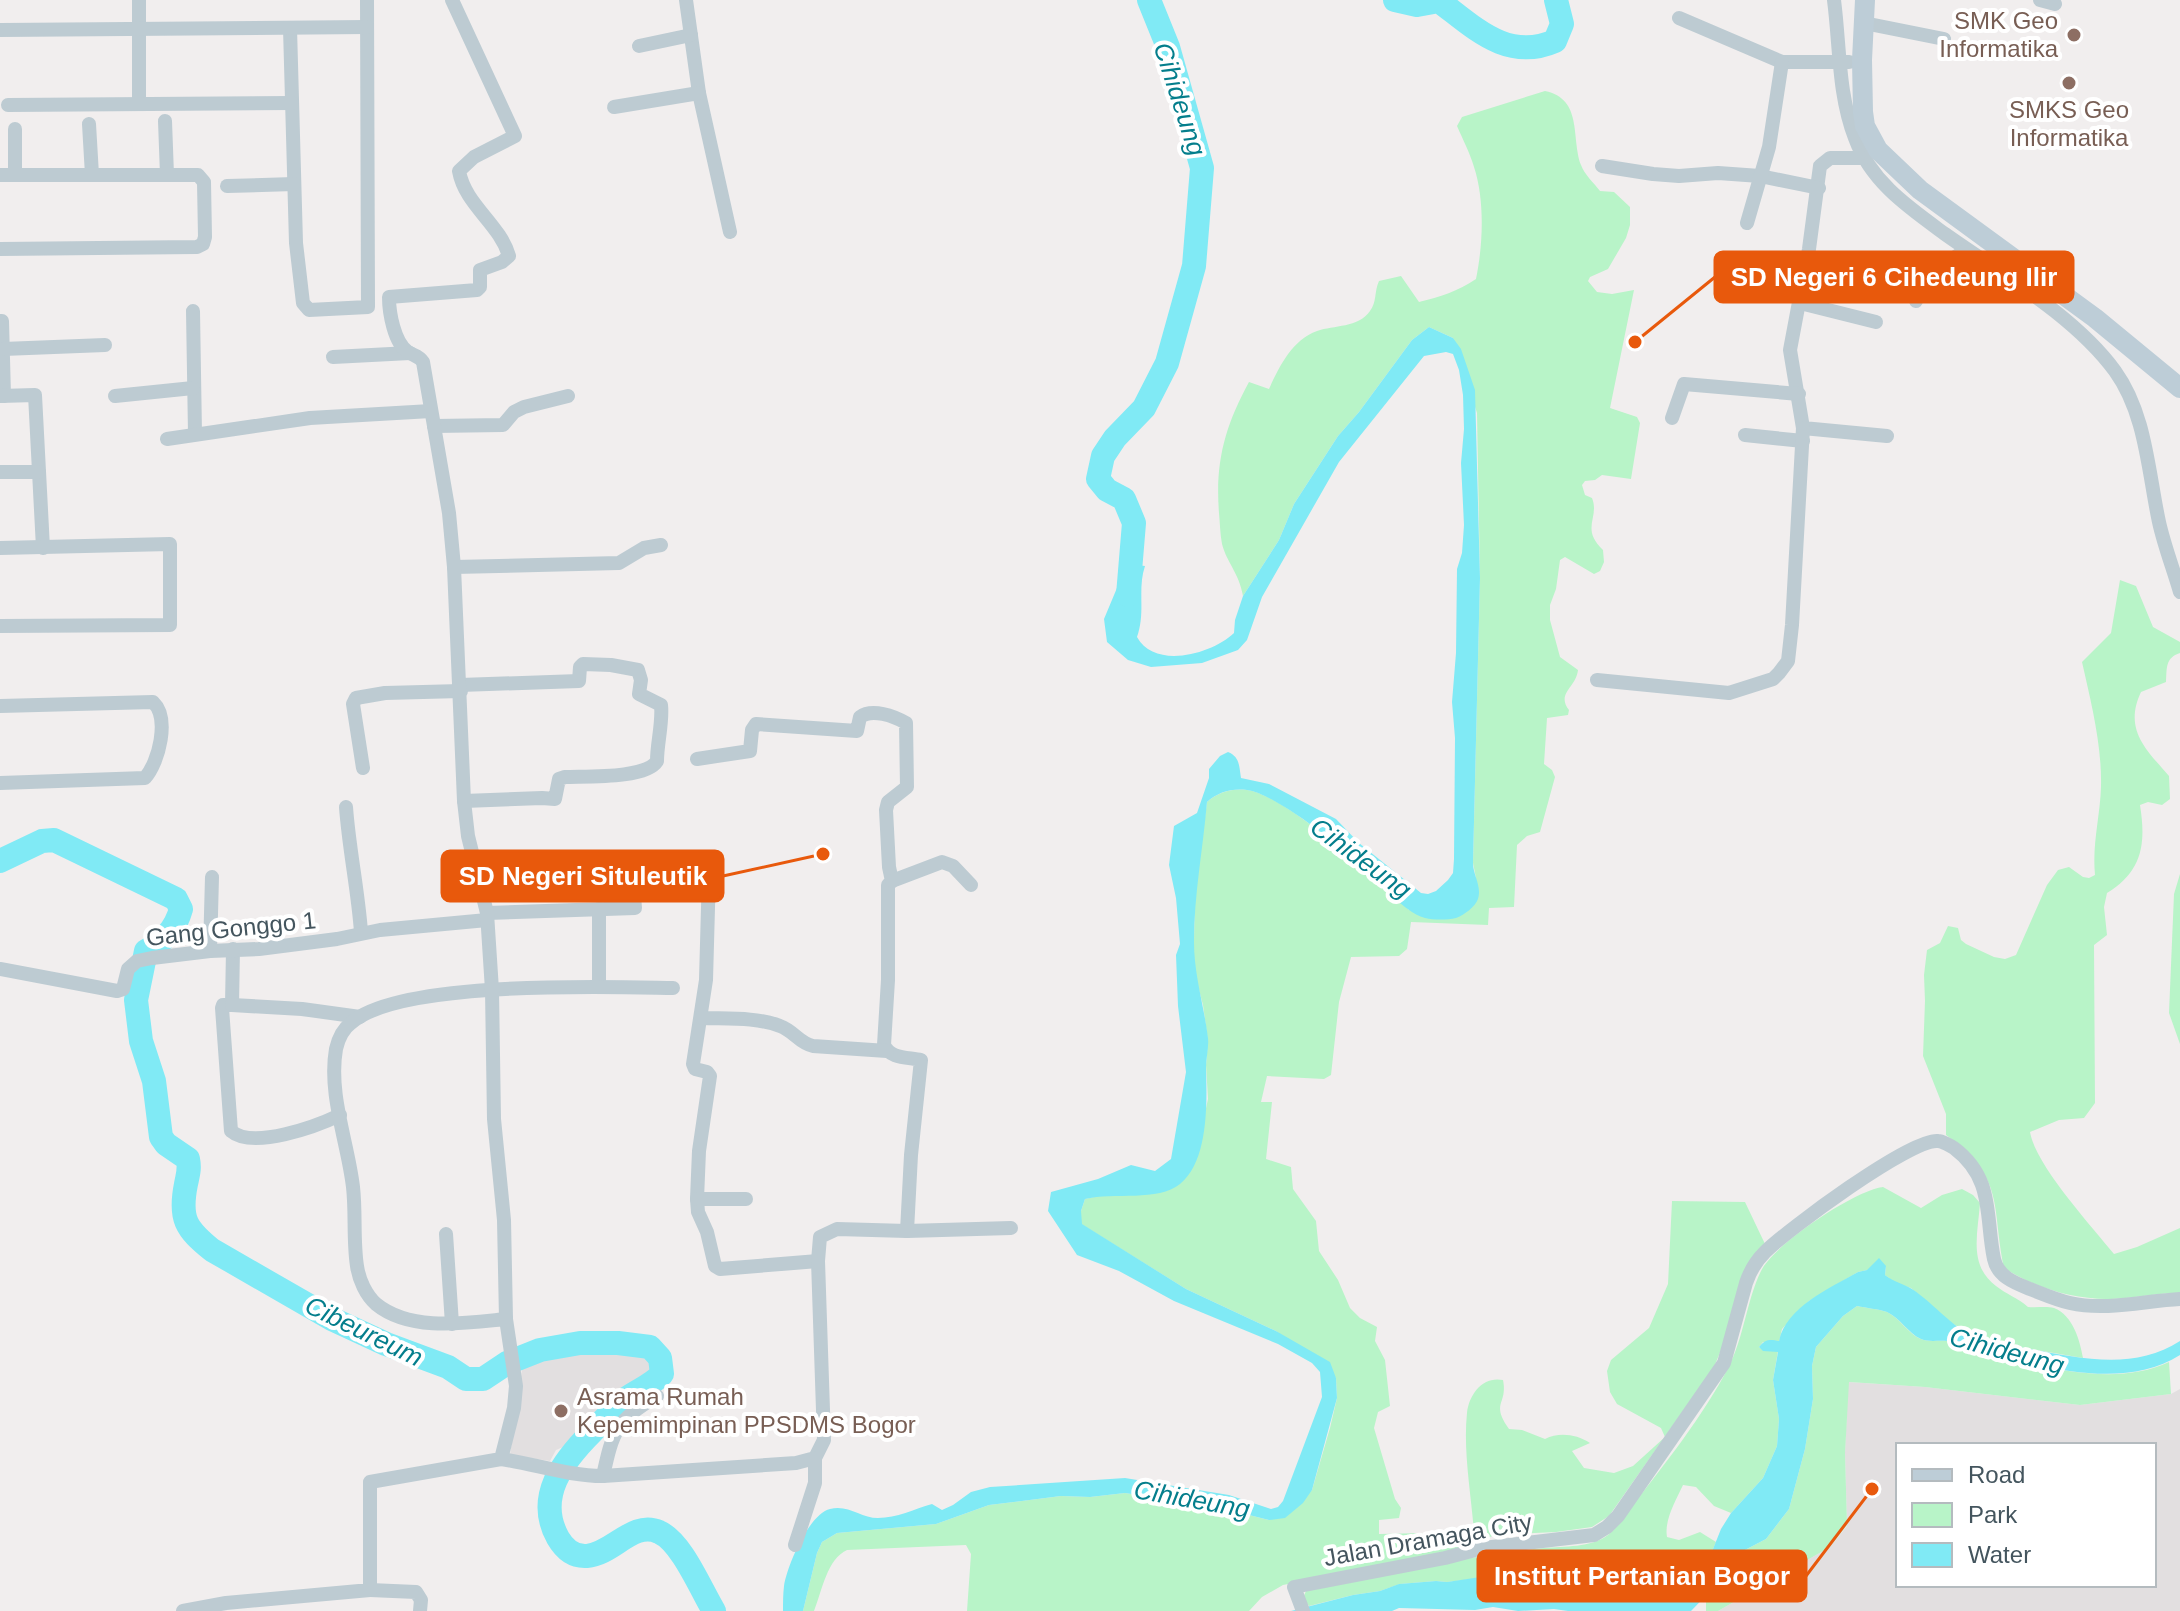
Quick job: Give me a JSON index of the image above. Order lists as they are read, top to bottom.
{
  "streets": {
    "street": ["Gang Gonggo 1", "Jalan Dramaga City"]
  },
  "water": ["Cihideung", "Cibeureum"],
  "places": [
    "SMK Geo Informatika",
    "SMKS Geo Informatika",
    "SD Negeri 6 Cihedeung Ilir",
    "SD Negeri Situleutik",
    "Asrama Rumah Kepemimpinan PPSDMS Bogor",
    "Institut Pertanian Bogor"
  ],
  "legend": ["Road", "Park", "Water"]
}
